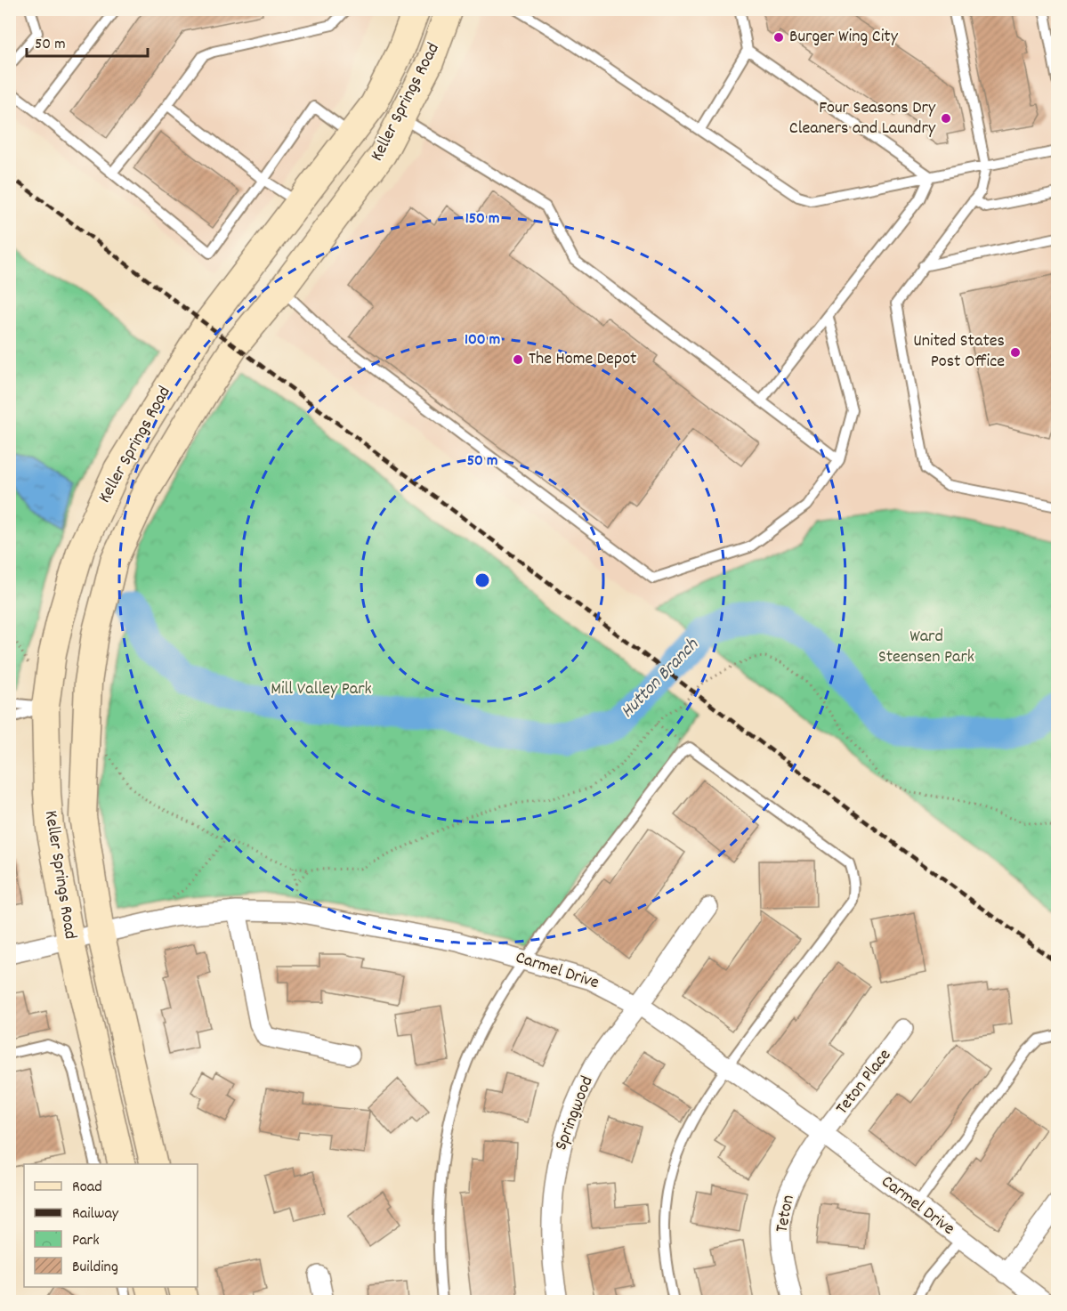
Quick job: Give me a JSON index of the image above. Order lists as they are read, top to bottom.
{
  "streets": {
    "main road": ["Keller Springs Road"],
    "street": [
      "Carmel Drive",
      "Teton Place",
      "Springwood",
      "Teton"
    ]
  },
  "crossings": [
    ["Keller Springs Road", "Carmel Drive"],
    ["Carmel Drive", "Teton Place"],
    ["Carmel Drive", "Springwood"],
    ["Carmel Drive", "Teton"],
    ["Teton Place", "Teton"]
  ],
  "water": ["Hutton Branch"],
  "parks": ["Ward Steensen Park", "Mill Valley Park"],
  "places": [
    "Burger Wing City",
    "Four Seasons Dry Cleaners and Laundry",
    "United States Post Office",
    "The Home Depot"
  ],
  "legend": [
    "Road",
    "Railway",
    "Park",
    "Building"
  ],
  "scale_bar": "50 m",
  "rings": ["150 m", "100 m", "50 m"]
}
